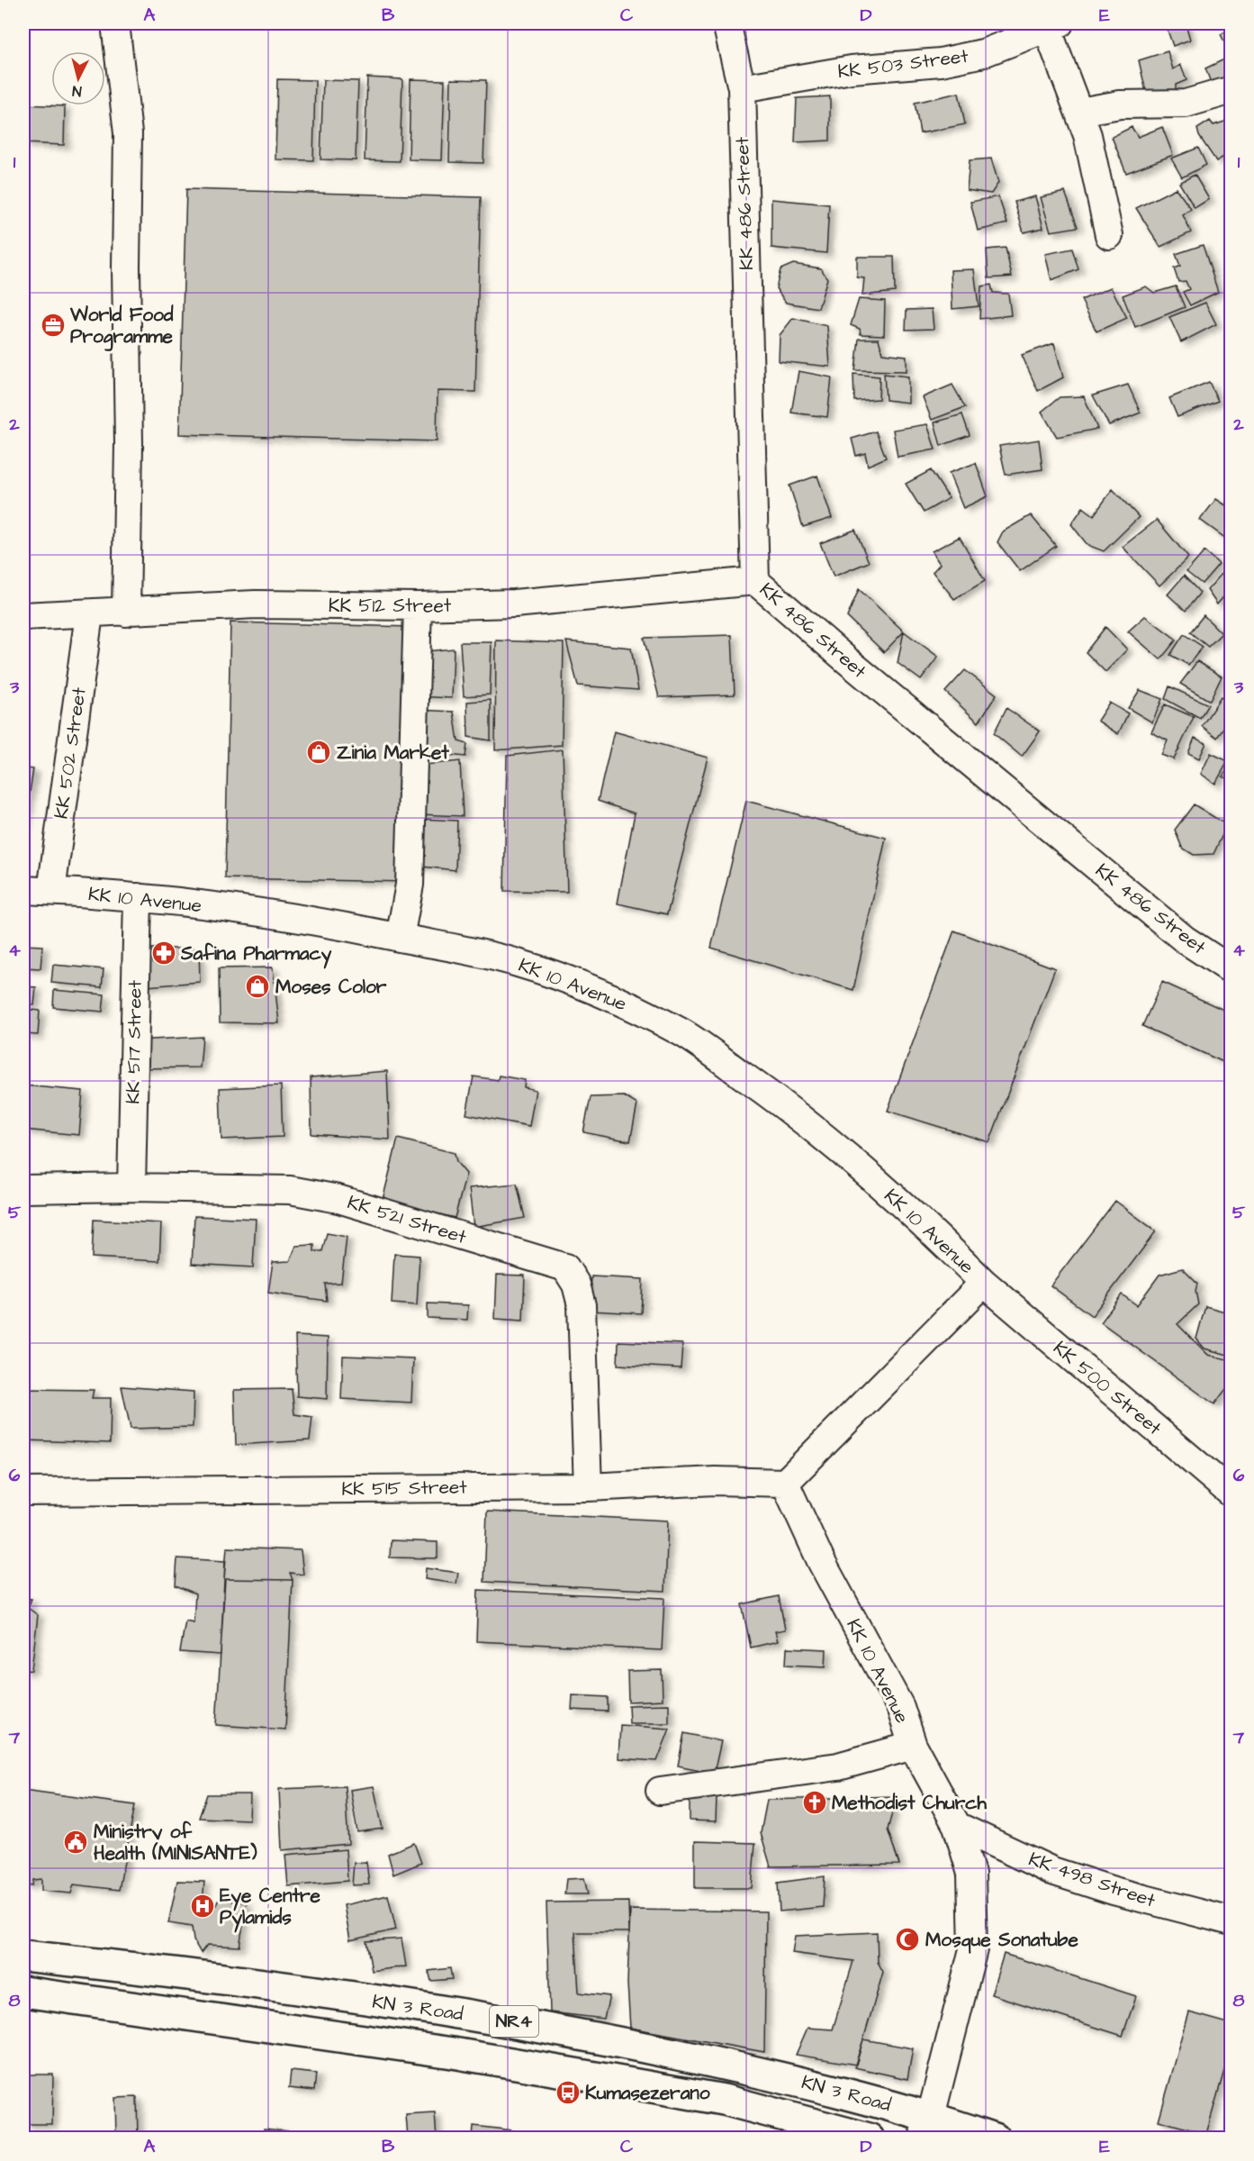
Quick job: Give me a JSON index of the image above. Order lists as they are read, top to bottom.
{
  "streets": {
    "highway": ["KN 3 Road", "NR4"],
    "street": [
      "KK 503 Street",
      "KK 486 Street",
      "KK 512 Street",
      "KK 502 Street",
      "KK 10 Avenue",
      "KK 517 Street",
      "KK 521 Street",
      "KK 500 Street",
      "KK 515 Street",
      "KK 498 Street"
    ]
  },
  "crossings": [
    ["KK 503 Street", "KK 486 Street"],
    ["KK 486 Street", "KK 512 Street"],
    ["KK 512 Street", "KK 502 Street"],
    ["KK 502 Street", "KK 10 Avenue"],
    ["KK 10 Avenue", "KK 517 Street"],
    ["KK 10 Avenue", "KK 500 Street"],
    ["KK 10 Avenue", "KK 515 Street"],
    ["KK 10 Avenue", "KK 498 Street"],
    ["KK 10 Avenue", "KN 3 Road"],
    ["KK 517 Street", "KK 521 Street"],
    ["KK 521 Street", "KK 515 Street"]
  ],
  "places": {
    "office": ["World Food Programme"],
    "shop": ["Zinia Market", "Moses Color"],
    "pharmacy": ["Safina Pharmacy"],
    "church": ["Methodist Church"],
    "public building": ["Ministry of Health (MINISANTE)"],
    "hospital": ["Eye Centre Pylamids"],
    "mosque": ["Mosque Sonatube"],
    "bus stop": ["Kumasezerano"]
  },
  "north": "bottom",
  "grid": {
    "columns": [
      "A",
      "B",
      "C",
      "D",
      "E"
    ],
    "rows": [
      "1",
      "2",
      "3",
      "4",
      "5",
      "6",
      "7",
      "8"
    ]
  }
}
